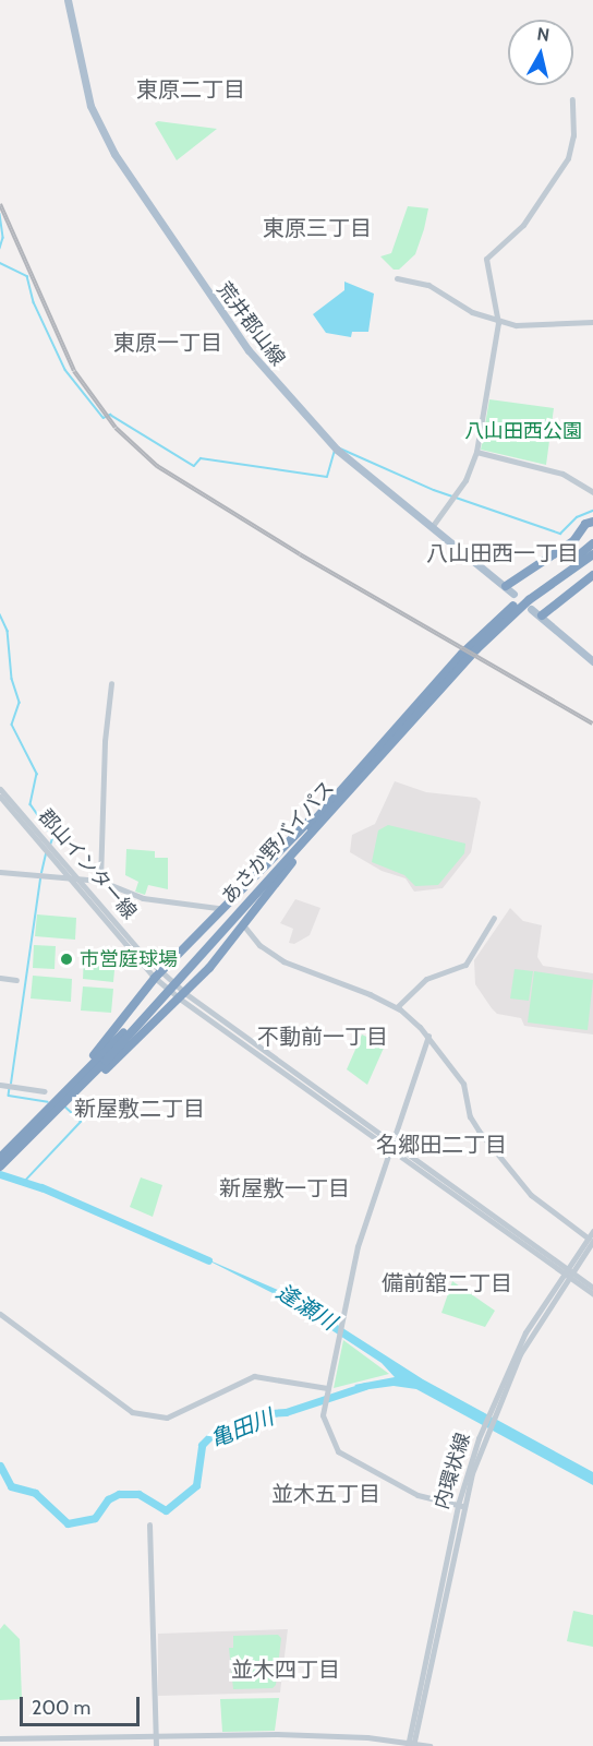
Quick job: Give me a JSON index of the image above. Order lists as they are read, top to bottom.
{
  "streets": {
    "highway": ["あさか野バイパス"],
    "main road": ["荒井郡山線"],
    "street": ["郡山インター線", "内環状線"]
  },
  "districts": [
    "東原二丁目",
    "東原三丁目",
    "東原一丁目",
    "八山田西一丁目",
    "不動前一丁目",
    "新屋敷二丁目",
    "名郷田二丁目",
    "新屋敷一丁目",
    "備前舘二丁目",
    "並木五丁目",
    "並木四丁目"
  ],
  "water": ["逢瀬川", "亀田川"],
  "parks": ["八山田西公園"],
  "places": ["市営庭球場"],
  "scale_bar": "200 m",
  "north": "top"
}
